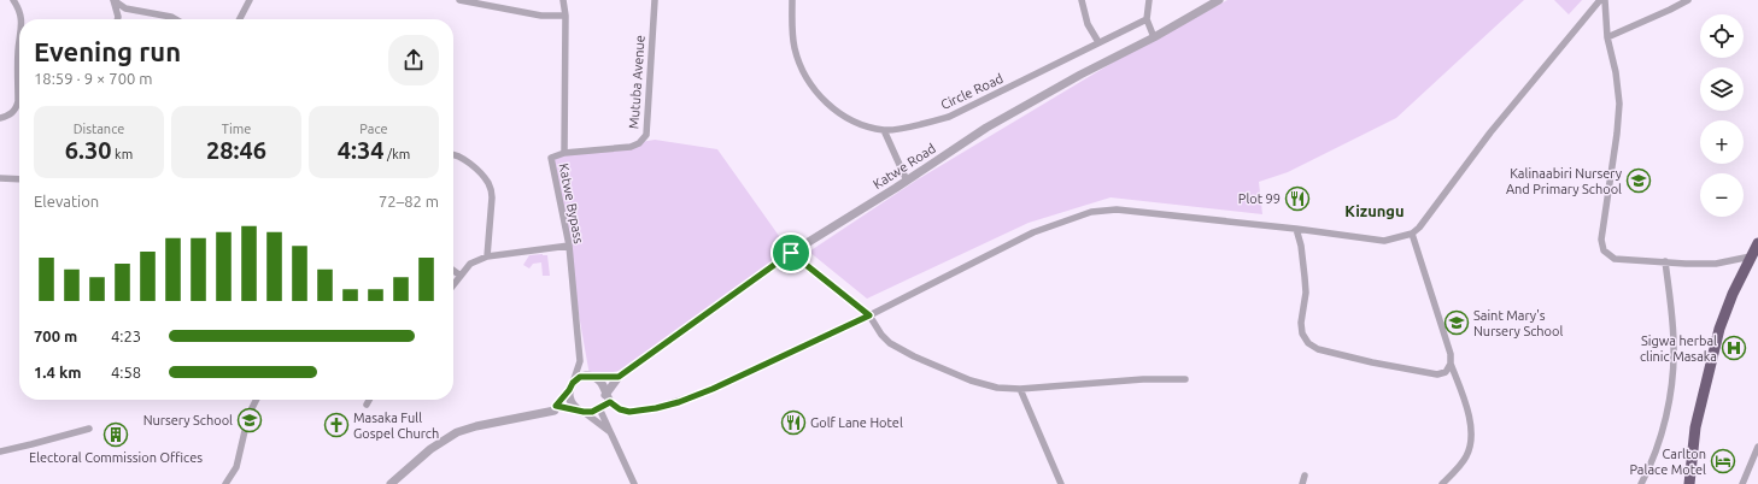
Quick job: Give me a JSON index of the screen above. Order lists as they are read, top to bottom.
{
  "streets": {
    "street": [
      "Mutuba Avenue",
      "Circle Road",
      "Katwe Road",
      "Katwe Bypass"
    ]
  },
  "crossings": [
    ["Mutuba Avenue", "Katwe Bypass"],
    ["Katwe Road", "Katwe Bypass"]
  ],
  "districts": ["Kizungu"],
  "places": {
    "school or university": ["Kalinaabiri Nursery And Primary School", "Saint Mary's Nursery School", "Nursery School"],
    "restaurant": ["Plot 99", "Golf Lane Hotel"],
    "hospital": ["Sigwa herbal clinic Masaka"],
    "church": ["Masaka Full Gospel Church"],
    "building": ["Electoral Commission Offices"],
    "hotel": ["Carlton Palace Motel"]
  },
  "page": {
    "map_buttons": ["+", "−"],
    "heading": ["Evening run", "18:59 · 9 × 700 m"],
    "stats": [
      ["Distance", "6.30 km"],
      ["Time", "28:46"],
      ["Pace", "4:34 /km"]
    ],
    "chart": ["Elevation", "72–82 m"],
    "list": [
      {
        "name": "700 m",
        "note": "4:23"
      },
      {
        "name": "1.4 km",
        "note": "4:58"
      }
    ]
  }
}
